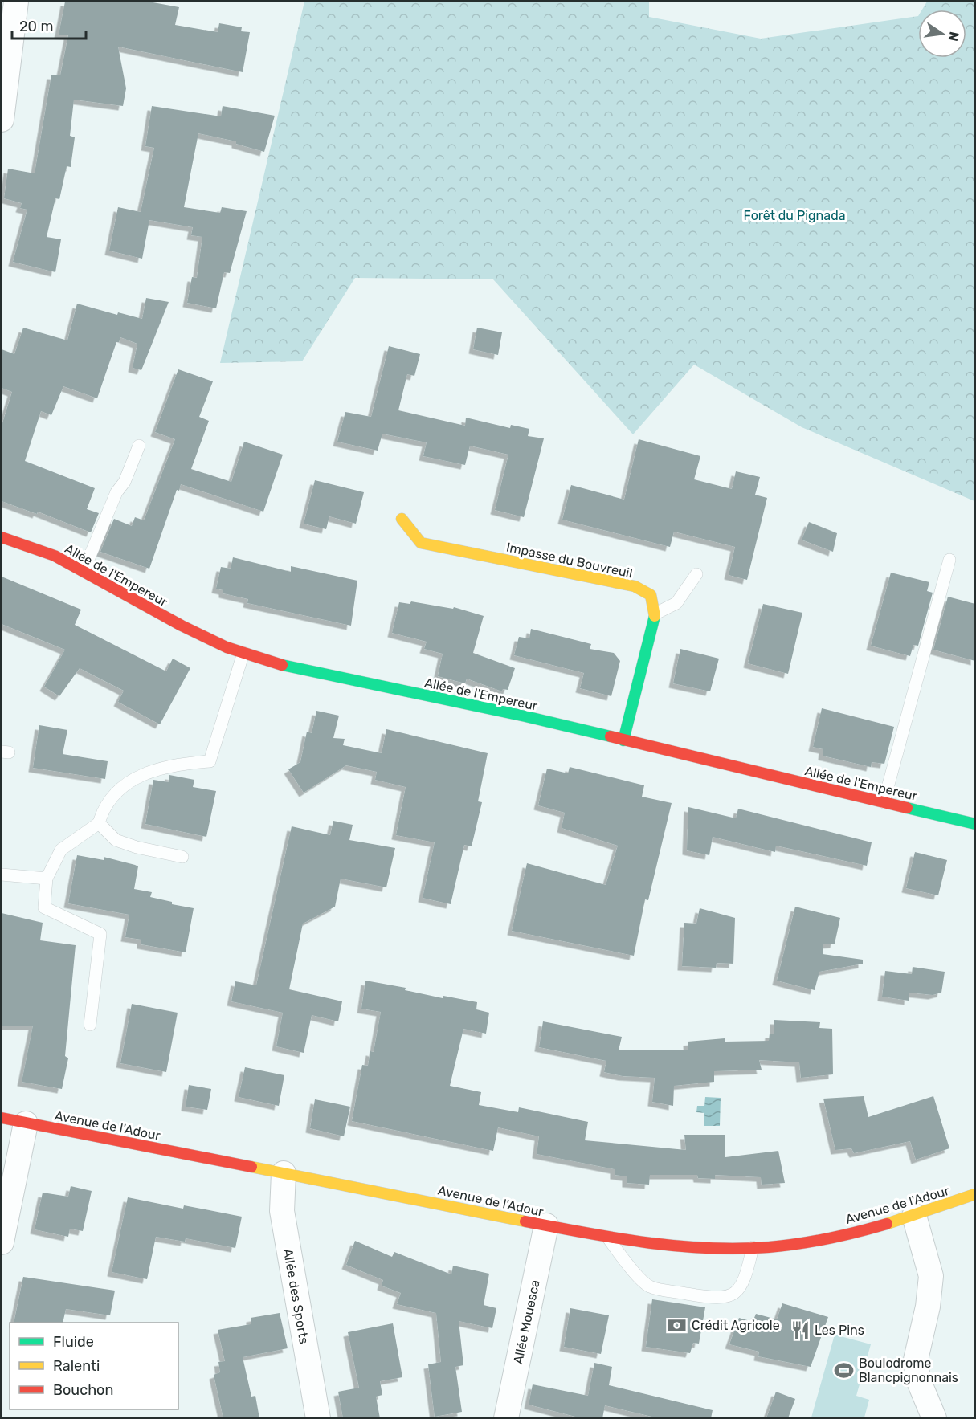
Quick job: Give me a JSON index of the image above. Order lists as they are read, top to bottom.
{
  "streets": {
    "street": [
      "Impasse du Bouvreuil",
      "Allée de l'Empereur",
      "Avenue de l'Adour",
      "Allée des Sports",
      "Allée Mouesca"
    ]
  },
  "crossings": [
    ["Avenue de l'Adour", "Allée des Sports"],
    ["Avenue de l'Adour", "Allée Mouesca"]
  ],
  "parks": ["Forêt du Pignada"],
  "places": {
    "bank": ["Crédit Agricole"],
    "restaurant": ["Les Pins"],
    "sports": ["Boulodrome Blancpignonnais"]
  },
  "legend": ["Fluide", "Ralenti", "Bouchon"],
  "scale_bar": "20 m",
  "north": "right"
}
